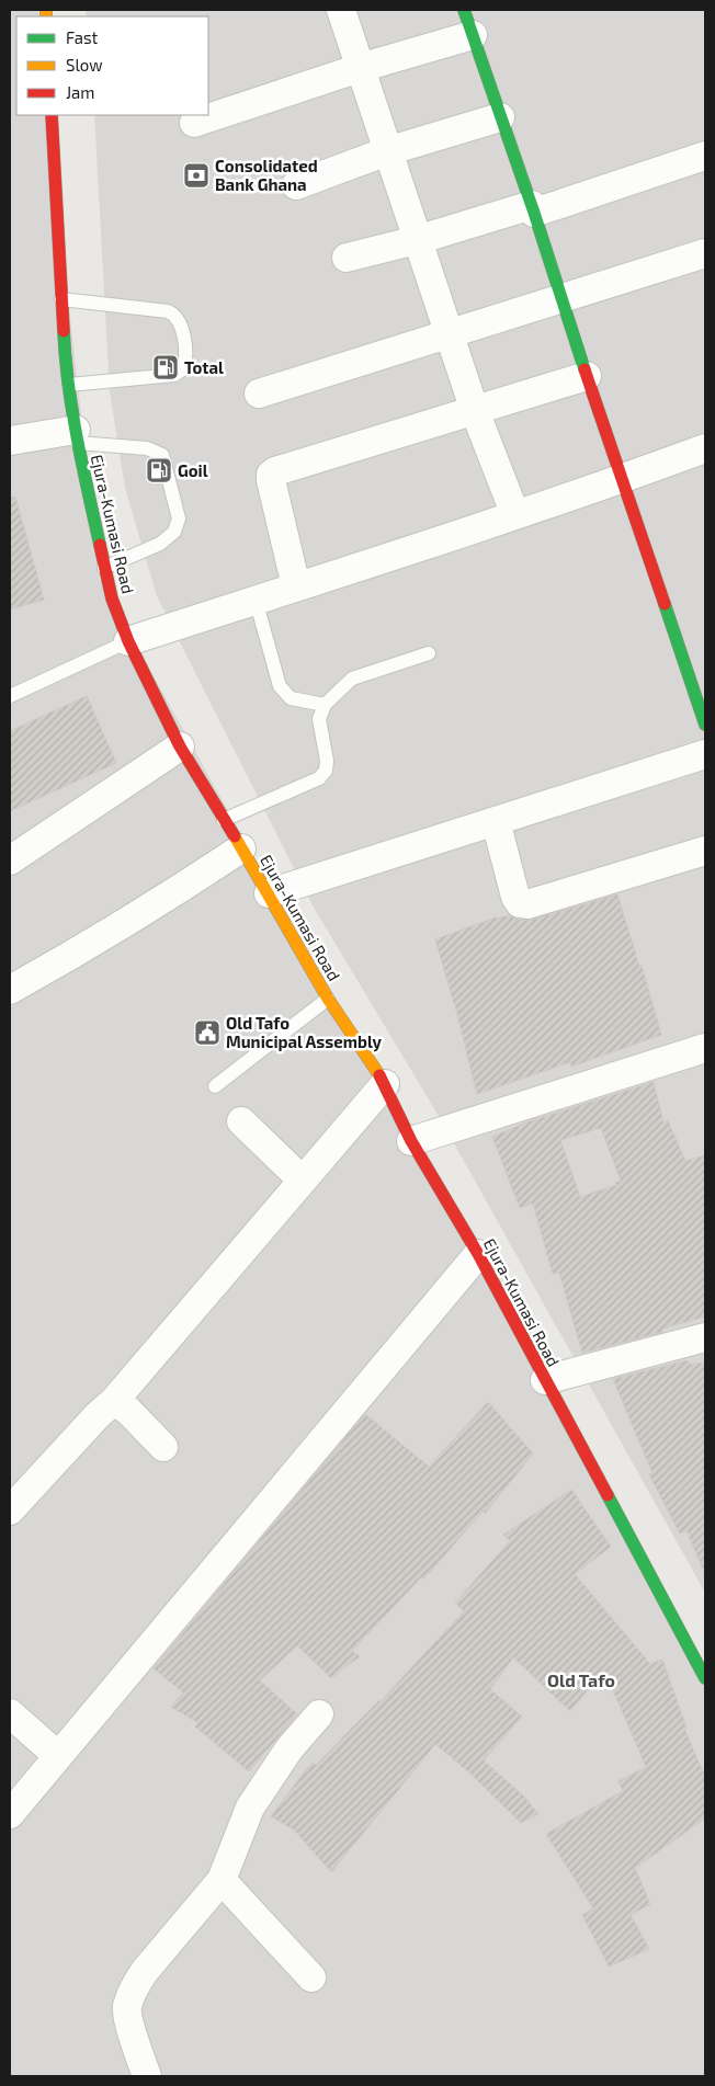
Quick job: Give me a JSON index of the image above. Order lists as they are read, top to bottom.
{
  "streets": {
    "main road": ["Ejura-Kumasi Road"]
  },
  "districts": ["Old Tafo"],
  "places": {
    "bank": ["Consolidated Bank Ghana"],
    "fuel station": ["Total", "Goil"],
    "public building": ["Old Tafo Municipal Assembly"]
  },
  "legend": ["Fast", "Slow", "Jam"]
}
